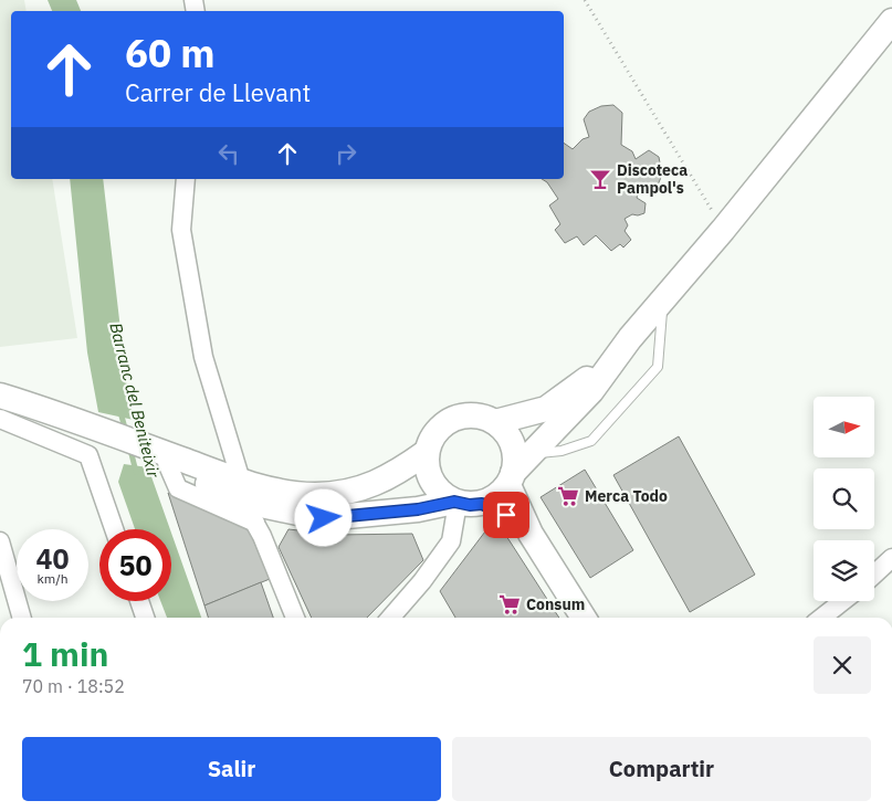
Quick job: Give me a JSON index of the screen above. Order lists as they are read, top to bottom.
{
  "water": ["Barranc del Beniteixir"],
  "places": {
    "bar": ["Discoteca Pampol's"],
    "supermarket": ["Merca Todo", "Consum"]
  },
  "north": "right",
  "page": {
    "turn": ["60 m", "Carrer de Llevant"],
    "speed": "40 km/h",
    "limit": "50",
    "heading": ["1 min", "70 m · 18:52"],
    "buttons": ["Salir", "Compartir"]
  }
}
